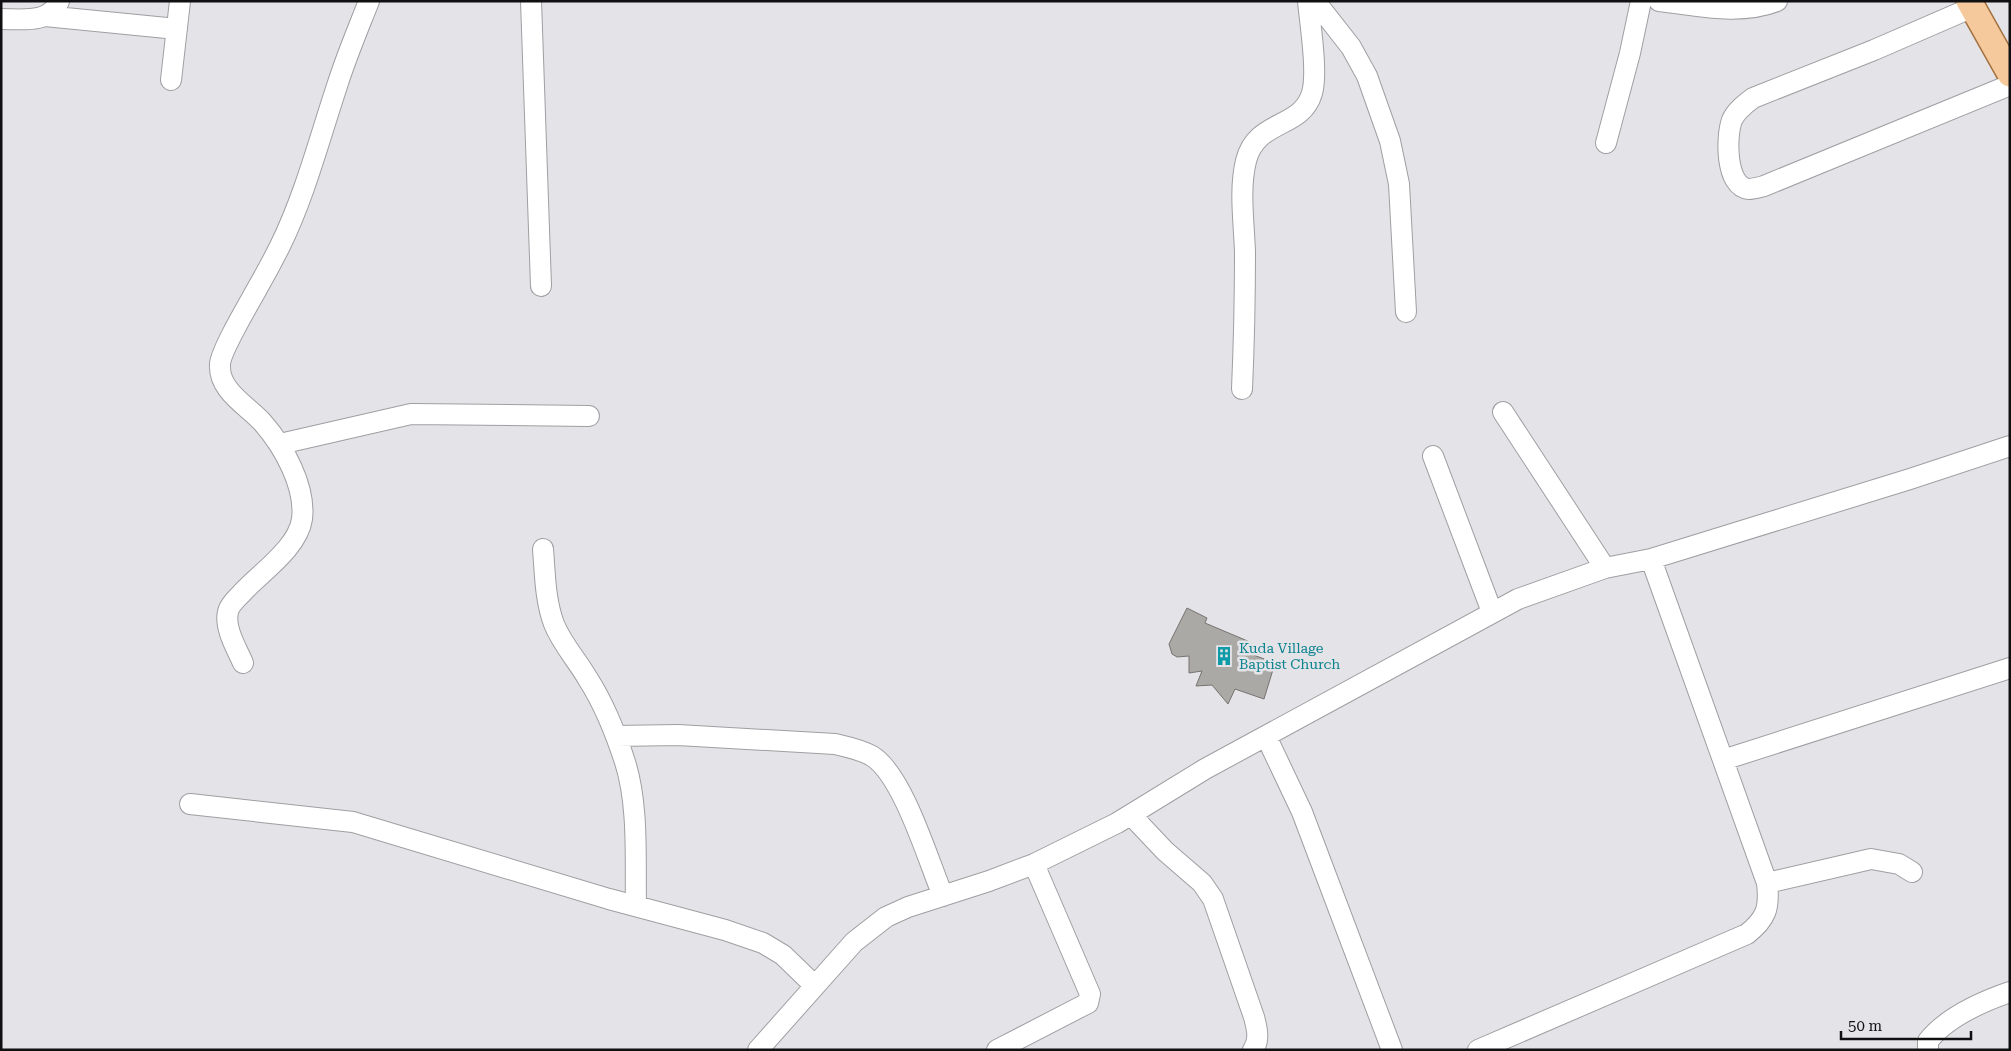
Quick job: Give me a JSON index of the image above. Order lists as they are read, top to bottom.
{
  "places": {
    "building": ["Kuda Village Baptist Church"]
  },
  "scale_bar": "50 m"
}
